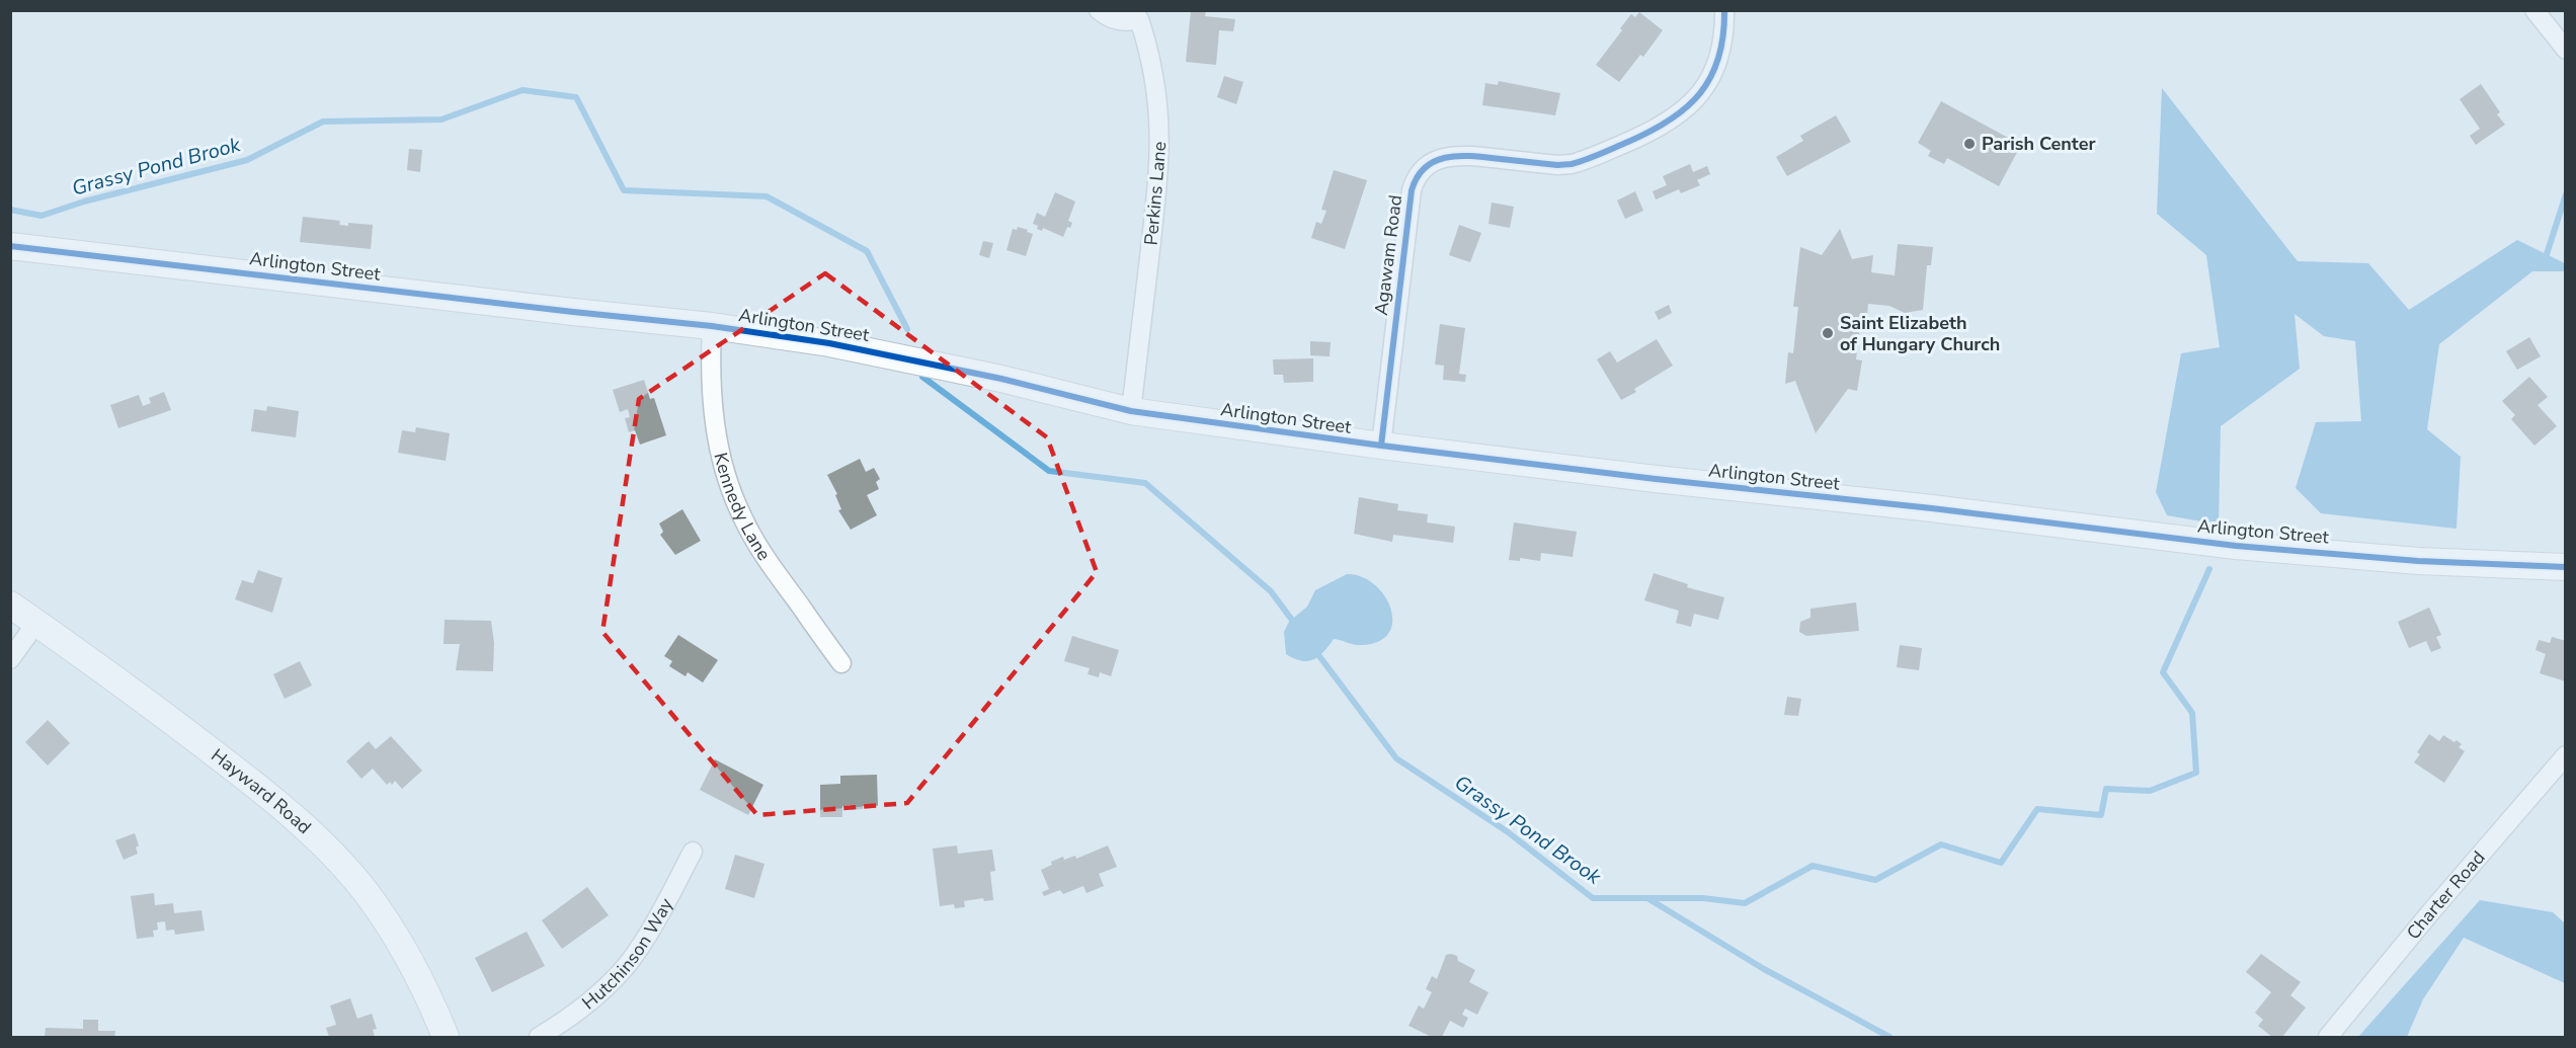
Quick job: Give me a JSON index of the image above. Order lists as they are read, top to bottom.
{
  "streets": {
    "street": [
      "Perkins Lane",
      "Agawam Road",
      "Arlington Street",
      "Kennedy Lane",
      "Hayward Road",
      "Charter Road",
      "Hutchinson Way"
    ]
  },
  "crossings": [
    ["Perkins Lane", "Arlington Street"],
    ["Agawam Road", "Arlington Street"],
    ["Arlington Street", "Kennedy Lane"]
  ],
  "water": ["Grassy Pond Brook"],
  "places": ["Parish Center", "Saint Elizabeth of Hungary Church"]
}
